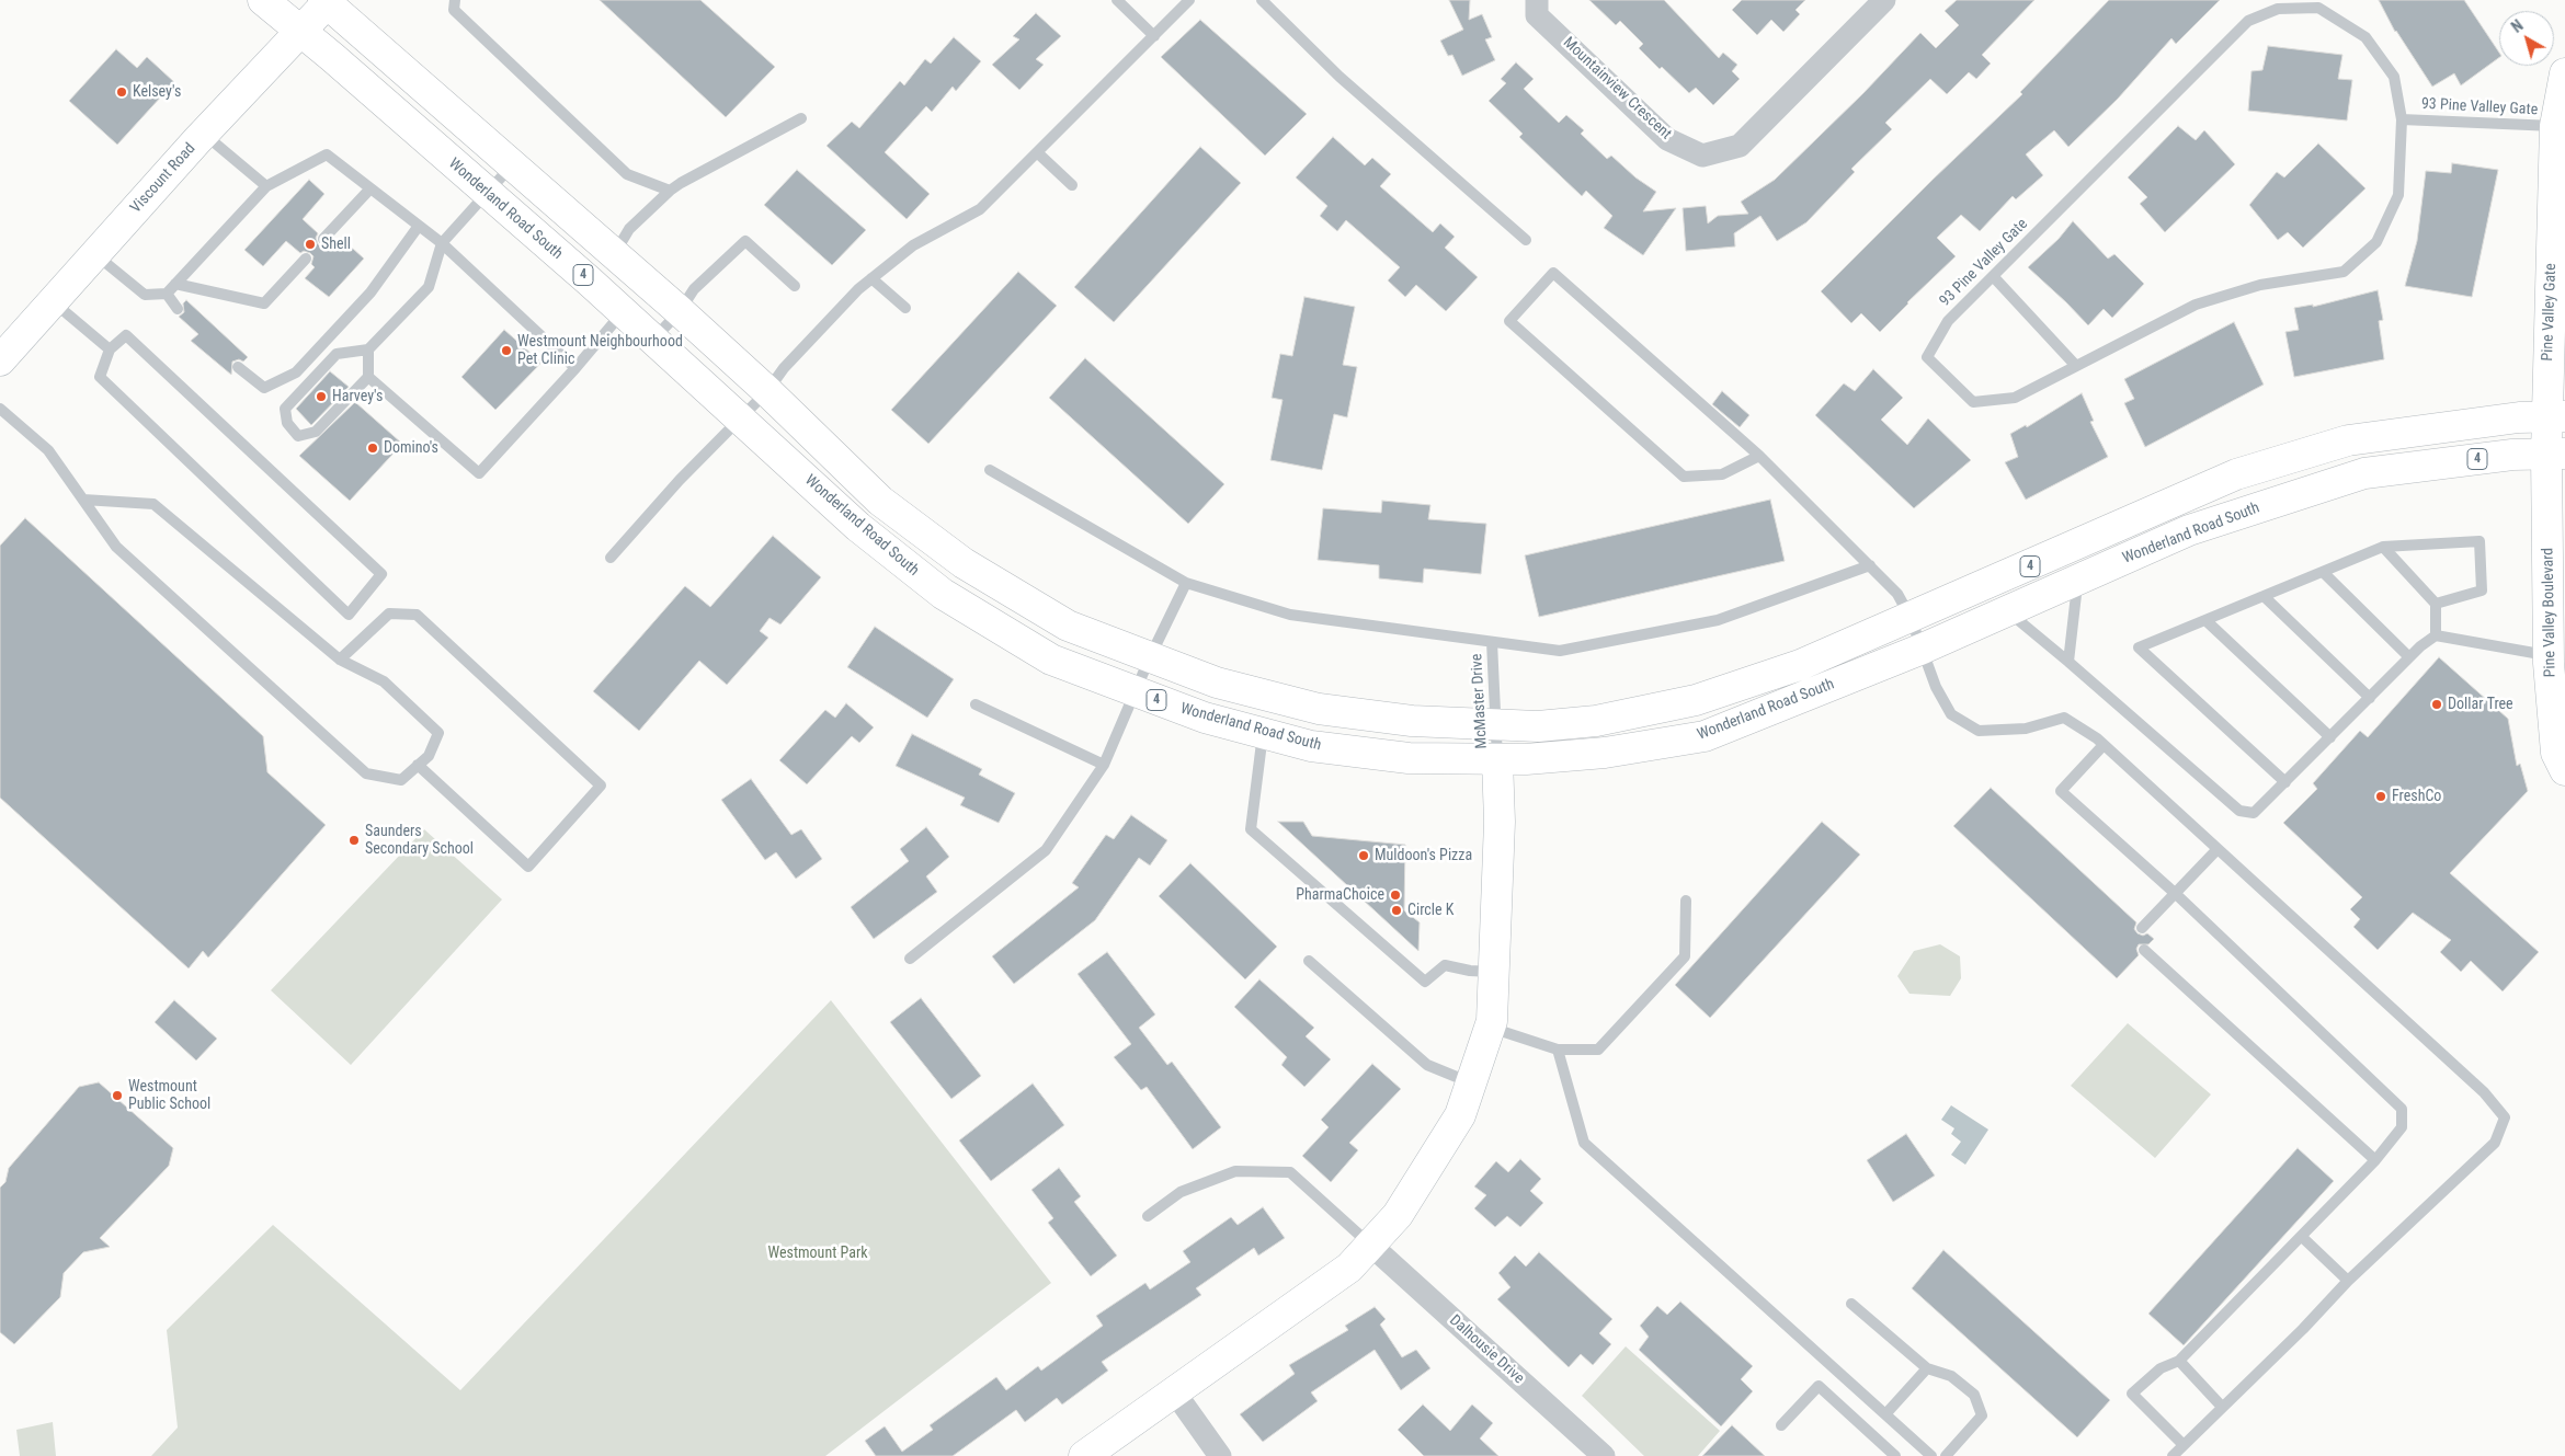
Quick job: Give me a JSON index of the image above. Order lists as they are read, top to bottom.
{
  "streets": {
    "main road": [
      "Viscount Road",
      "Wonderland Road South",
      "4",
      "Pine Valley Gate",
      "Pine Valley Boulevard"
    ],
    "street": ["Mountainview Crescent", "Dalhousie Drive"],
    "lane": ["93 Pine Valley Gate", "McMaster Drive"]
  },
  "crossings": [
    ["93 Pine Valley Gate", "Pine Valley Gate"],
    ["Viscount Road", "Wonderland Road South"],
    ["Wonderland Road South", "Pine Valley Gate"],
    ["Wonderland Road South", "Pine Valley Boulevard"],
    ["Wonderland Road South", "McMaster Drive"],
    ["Pine Valley Gate", "Pine Valley Boulevard"]
  ],
  "parks": ["Westmount Park"],
  "places": [
    "Kelsey's",
    "Shell",
    "Westmount Neighbourhood Pet Clinic",
    "Harvey's",
    "Domino's",
    "Dollar Tree",
    "FreshCo",
    "Saunders Secondary School",
    "Muldoon's Pizza",
    "PharmaChoice",
    "Circle K",
    "Westmount Public School"
  ],
  "north": "top left"
}
